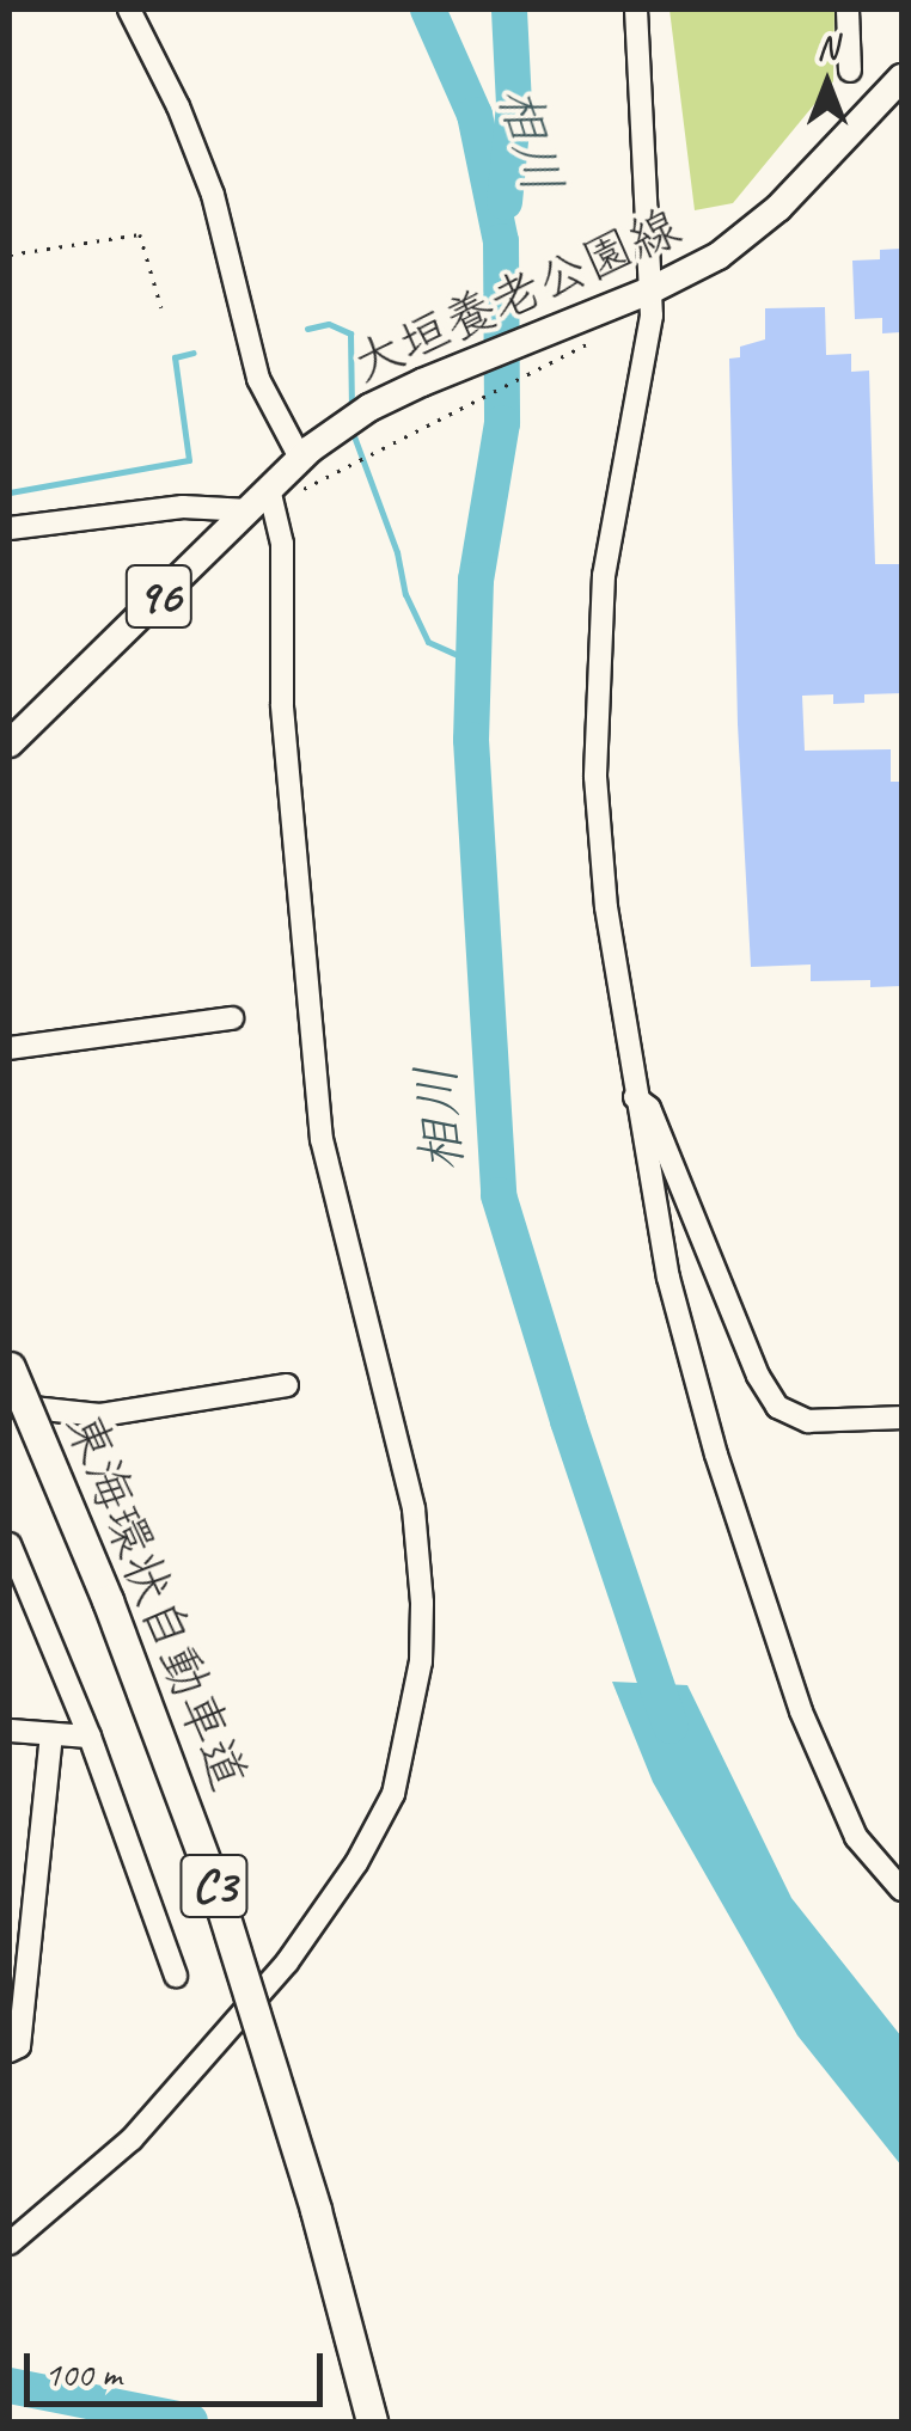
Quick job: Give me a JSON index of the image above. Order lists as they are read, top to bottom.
{
  "streets": {
    "highway": ["東海環状自動車道", "C3"],
    "main road": ["大垣養老公園線", "96"]
  },
  "water": ["相川"],
  "scale_bar": "100 m",
  "north": "top"
}
